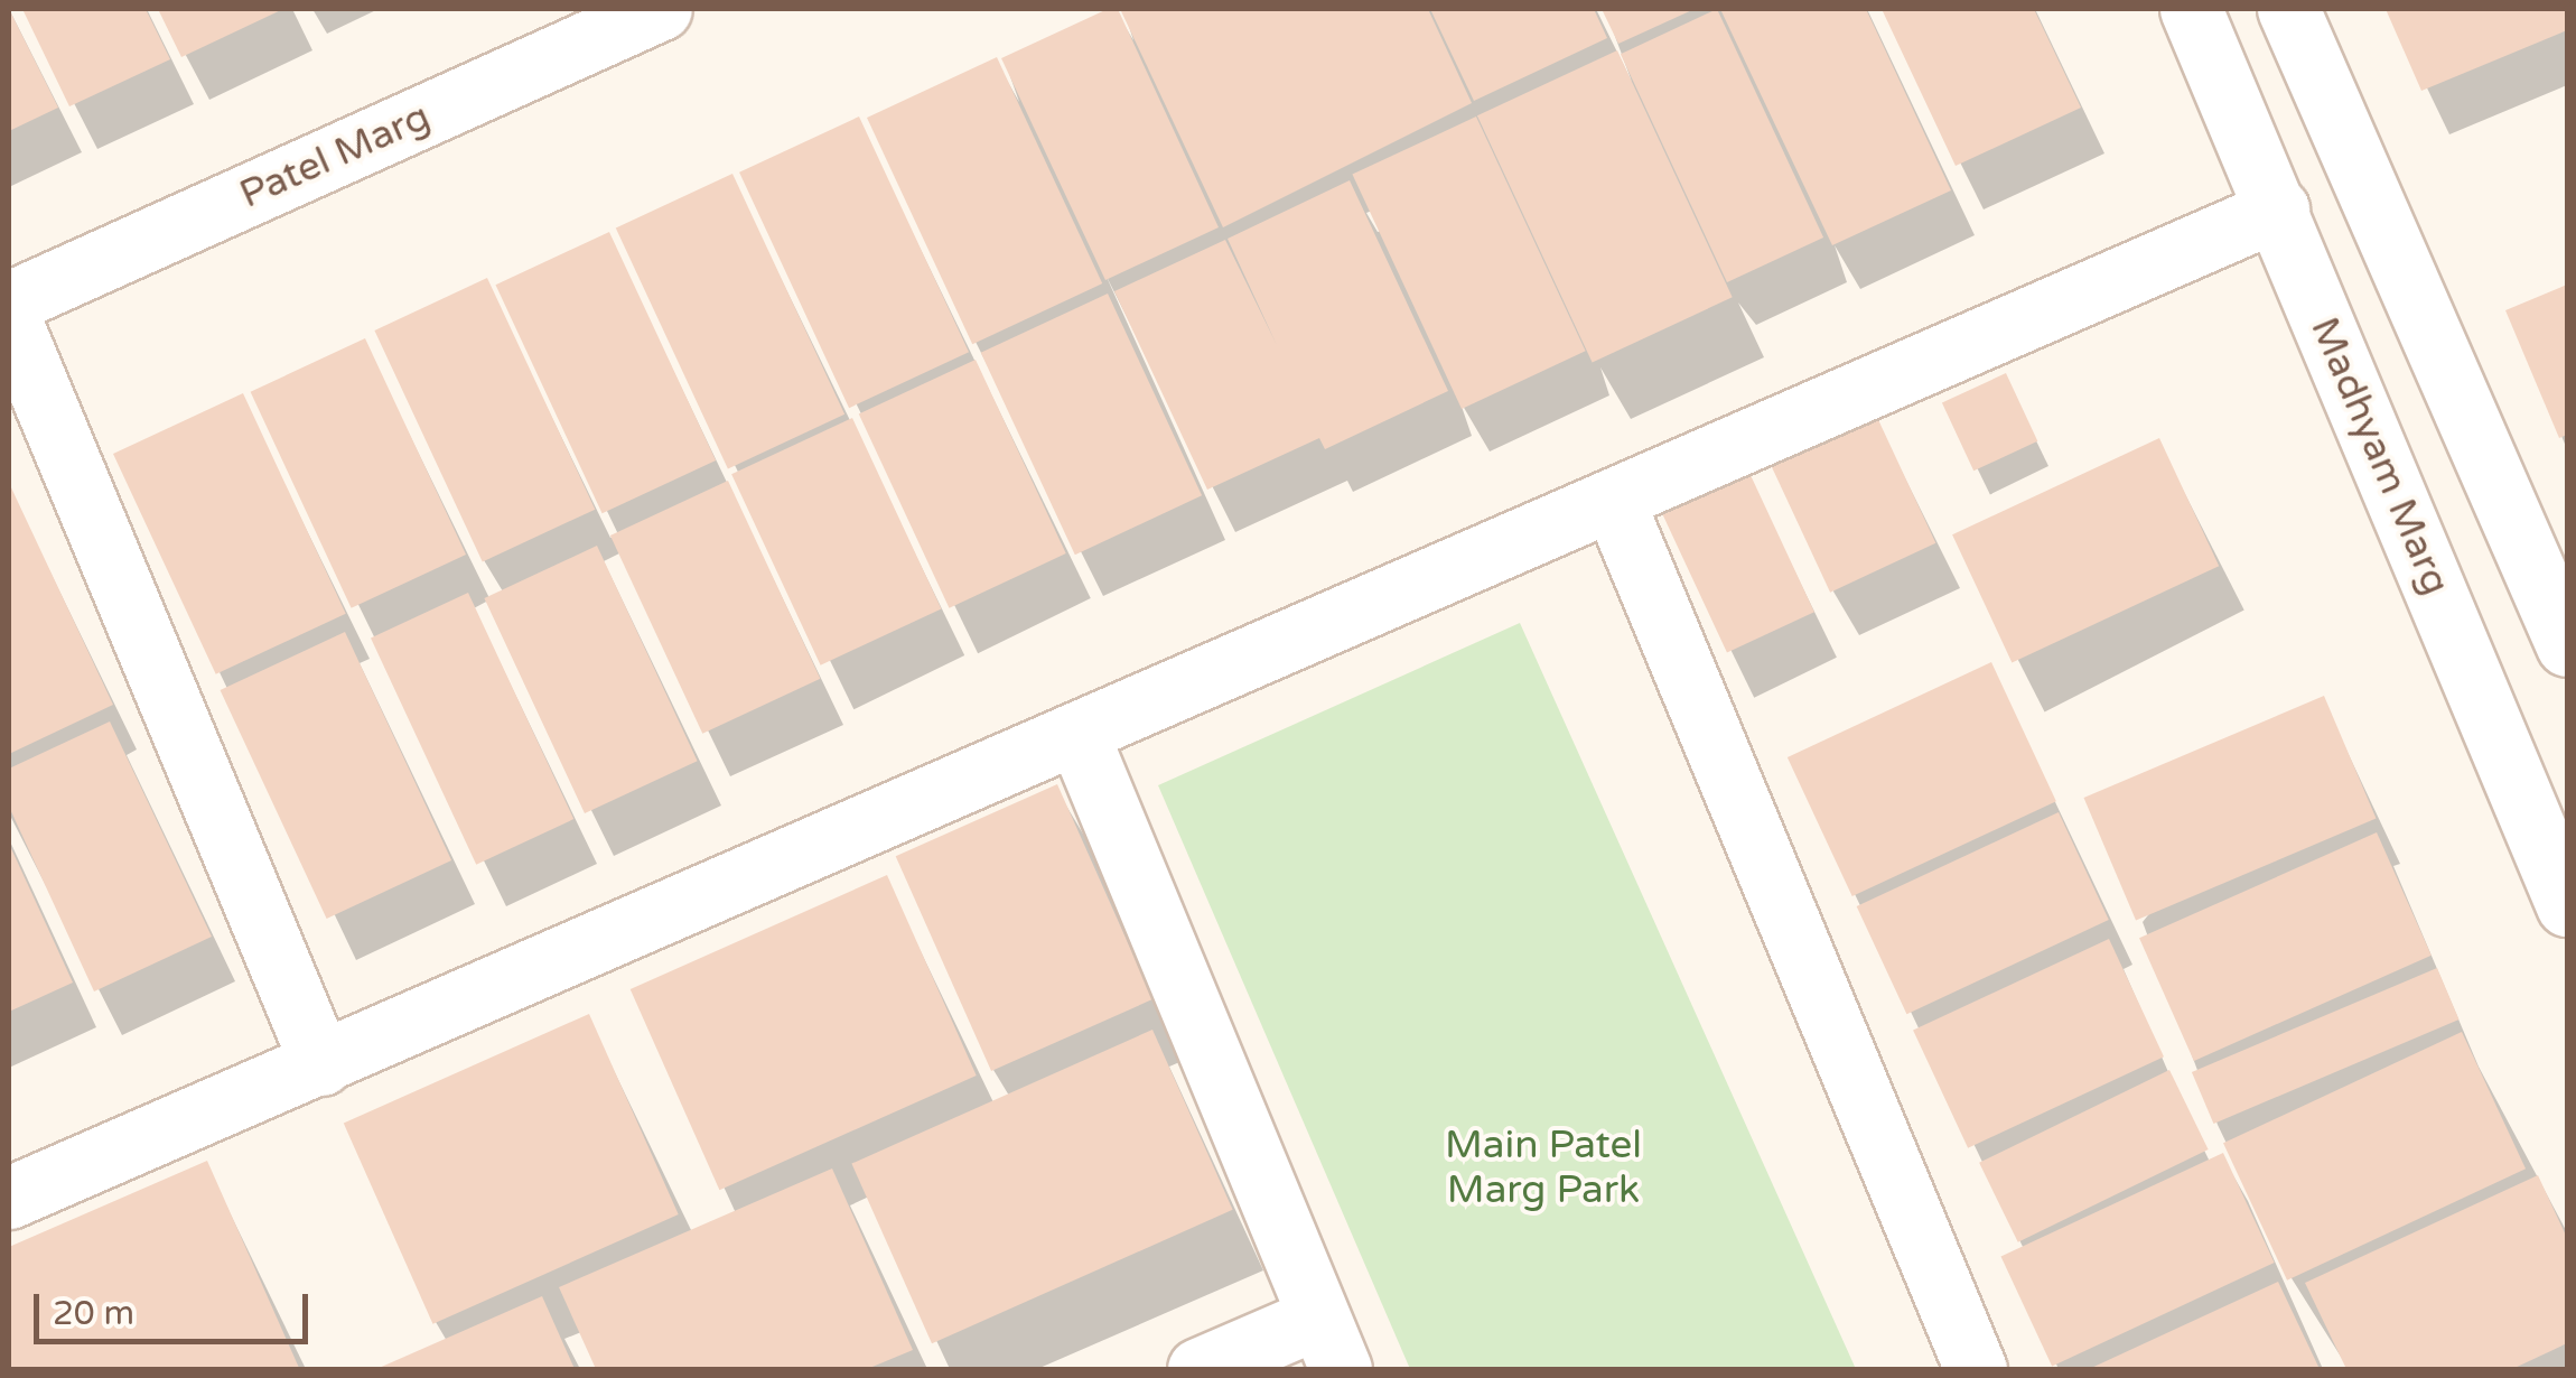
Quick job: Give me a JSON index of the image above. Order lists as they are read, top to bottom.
{
  "streets": {
    "street": ["Patel Marg", "Madhyam Marg"]
  },
  "parks": ["Main Patel Marg Park"],
  "scale_bar": "20 m"
}
